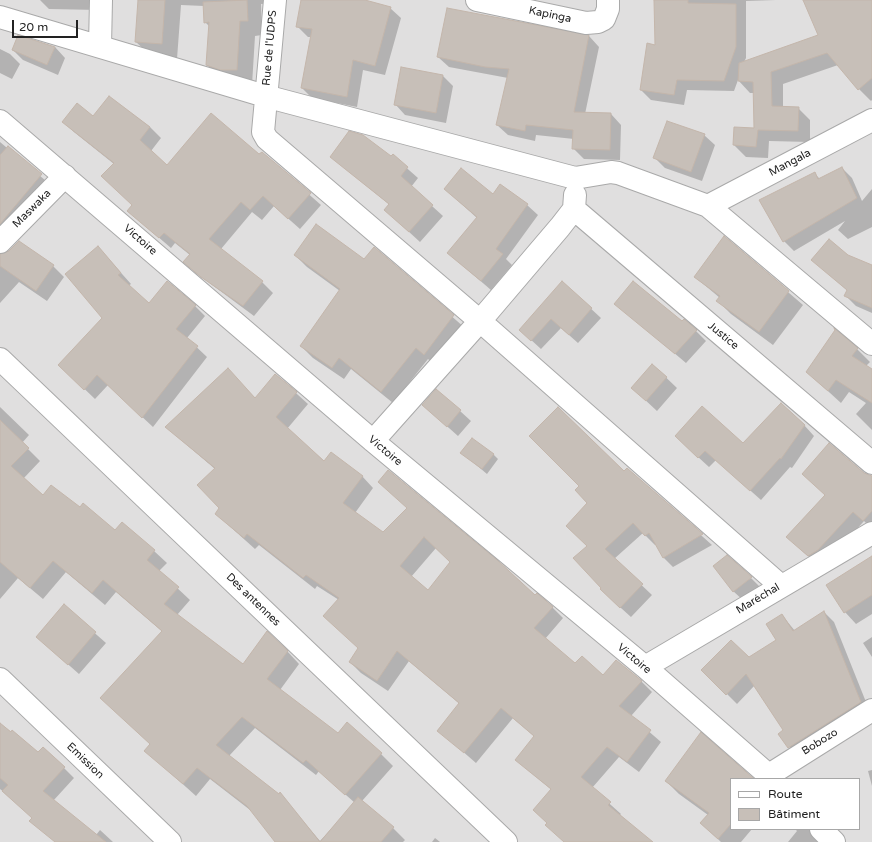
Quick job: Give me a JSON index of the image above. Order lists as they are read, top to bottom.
{
  "streets": {
    "street": [
      "Kapinga",
      "Rue de l'UDPS",
      "Mangala",
      "Maswaka",
      "Victoire",
      "Justice",
      "Maréchal",
      "Des antennes",
      "Bobozo",
      "Emission"
    ]
  },
  "crossings": [
    ["Rue de l'UDPS", "Maréchal"],
    ["Maswaka", "Victoire"],
    ["Victoire", "Maréchal"],
    ["Victoire", "Bobozo"]
  ],
  "legend": ["Route", "Bâtiment"],
  "scale_bar": "20 m"
}
